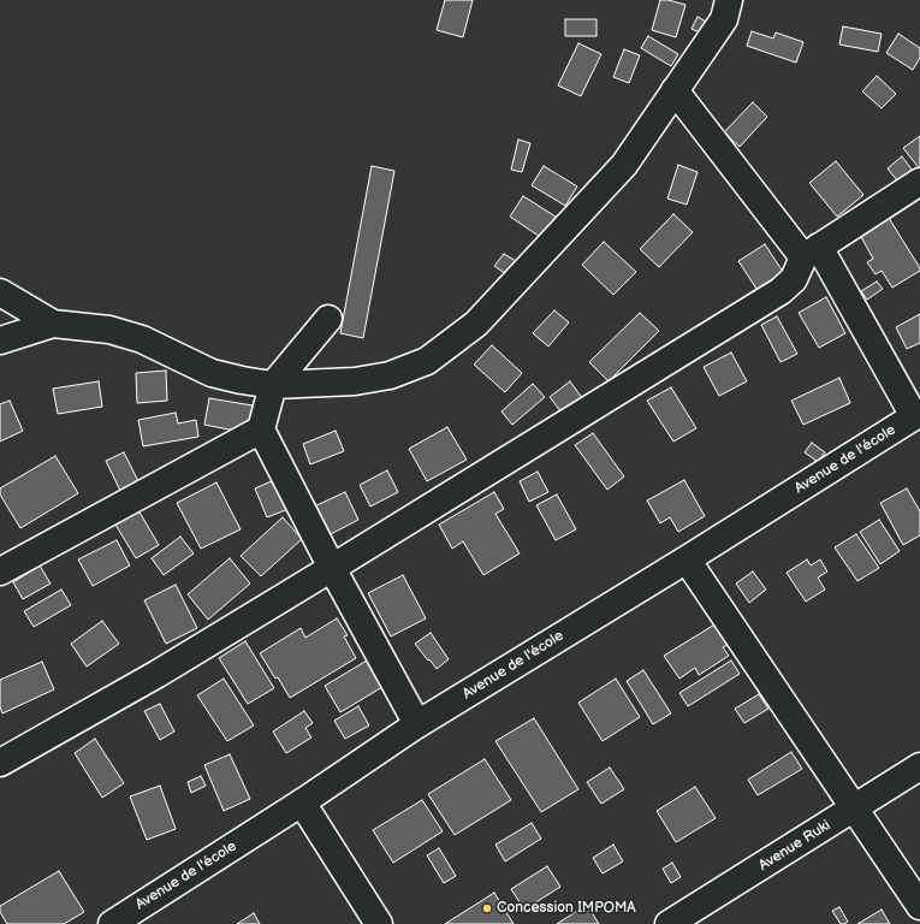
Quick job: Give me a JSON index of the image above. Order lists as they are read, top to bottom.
{
  "streets": {
    "street": ["Avenue de l'école", "Avenue Ruki"]
  },
  "places": ["Concession IMPOMA"]
}
